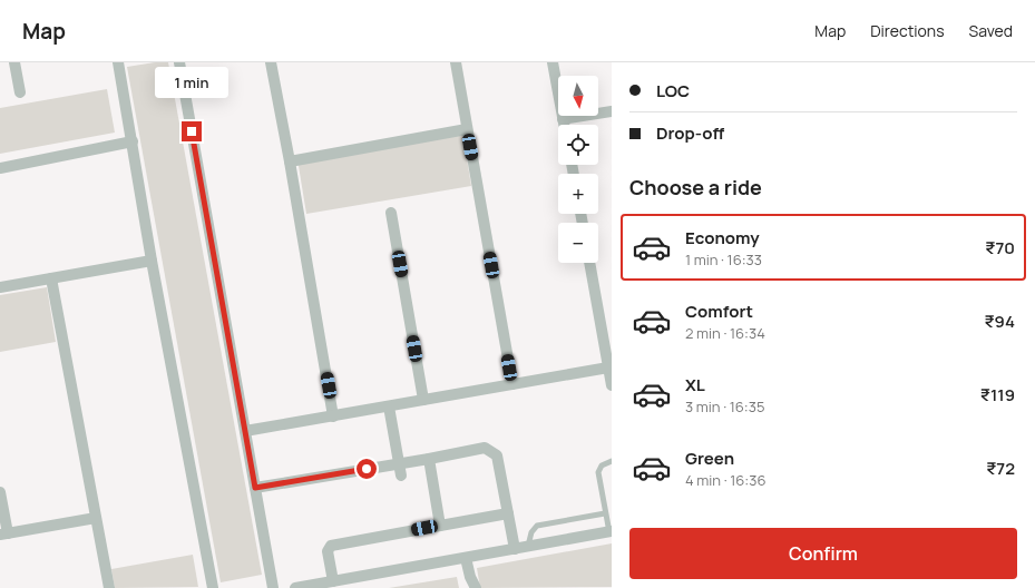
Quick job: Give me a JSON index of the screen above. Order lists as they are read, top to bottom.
{
  "north": "bottom",
  "page": {
    "header": "Map",
    "nav": ["Map", "Directions", "Saved"],
    "banner": ["LOC", "Drop-off"],
    "bubble": "1 min",
    "map_buttons": ["+", "−"],
    "heading": "Choose a ride",
    "list": [
      {
        "name": "Economy",
        "note": "1 min · 16:33",
        "value": "₹70"
      },
      {
        "name": "Comfort",
        "note": "2 min · 16:34",
        "value": "₹94"
      },
      {
        "name": "XL",
        "note": "3 min · 16:35",
        "value": "₹119"
      },
      {
        "name": "Green",
        "note": "4 min · 16:36",
        "value": "₹72"
      }
    ],
    "buttons": "Confirm"
  }
}
